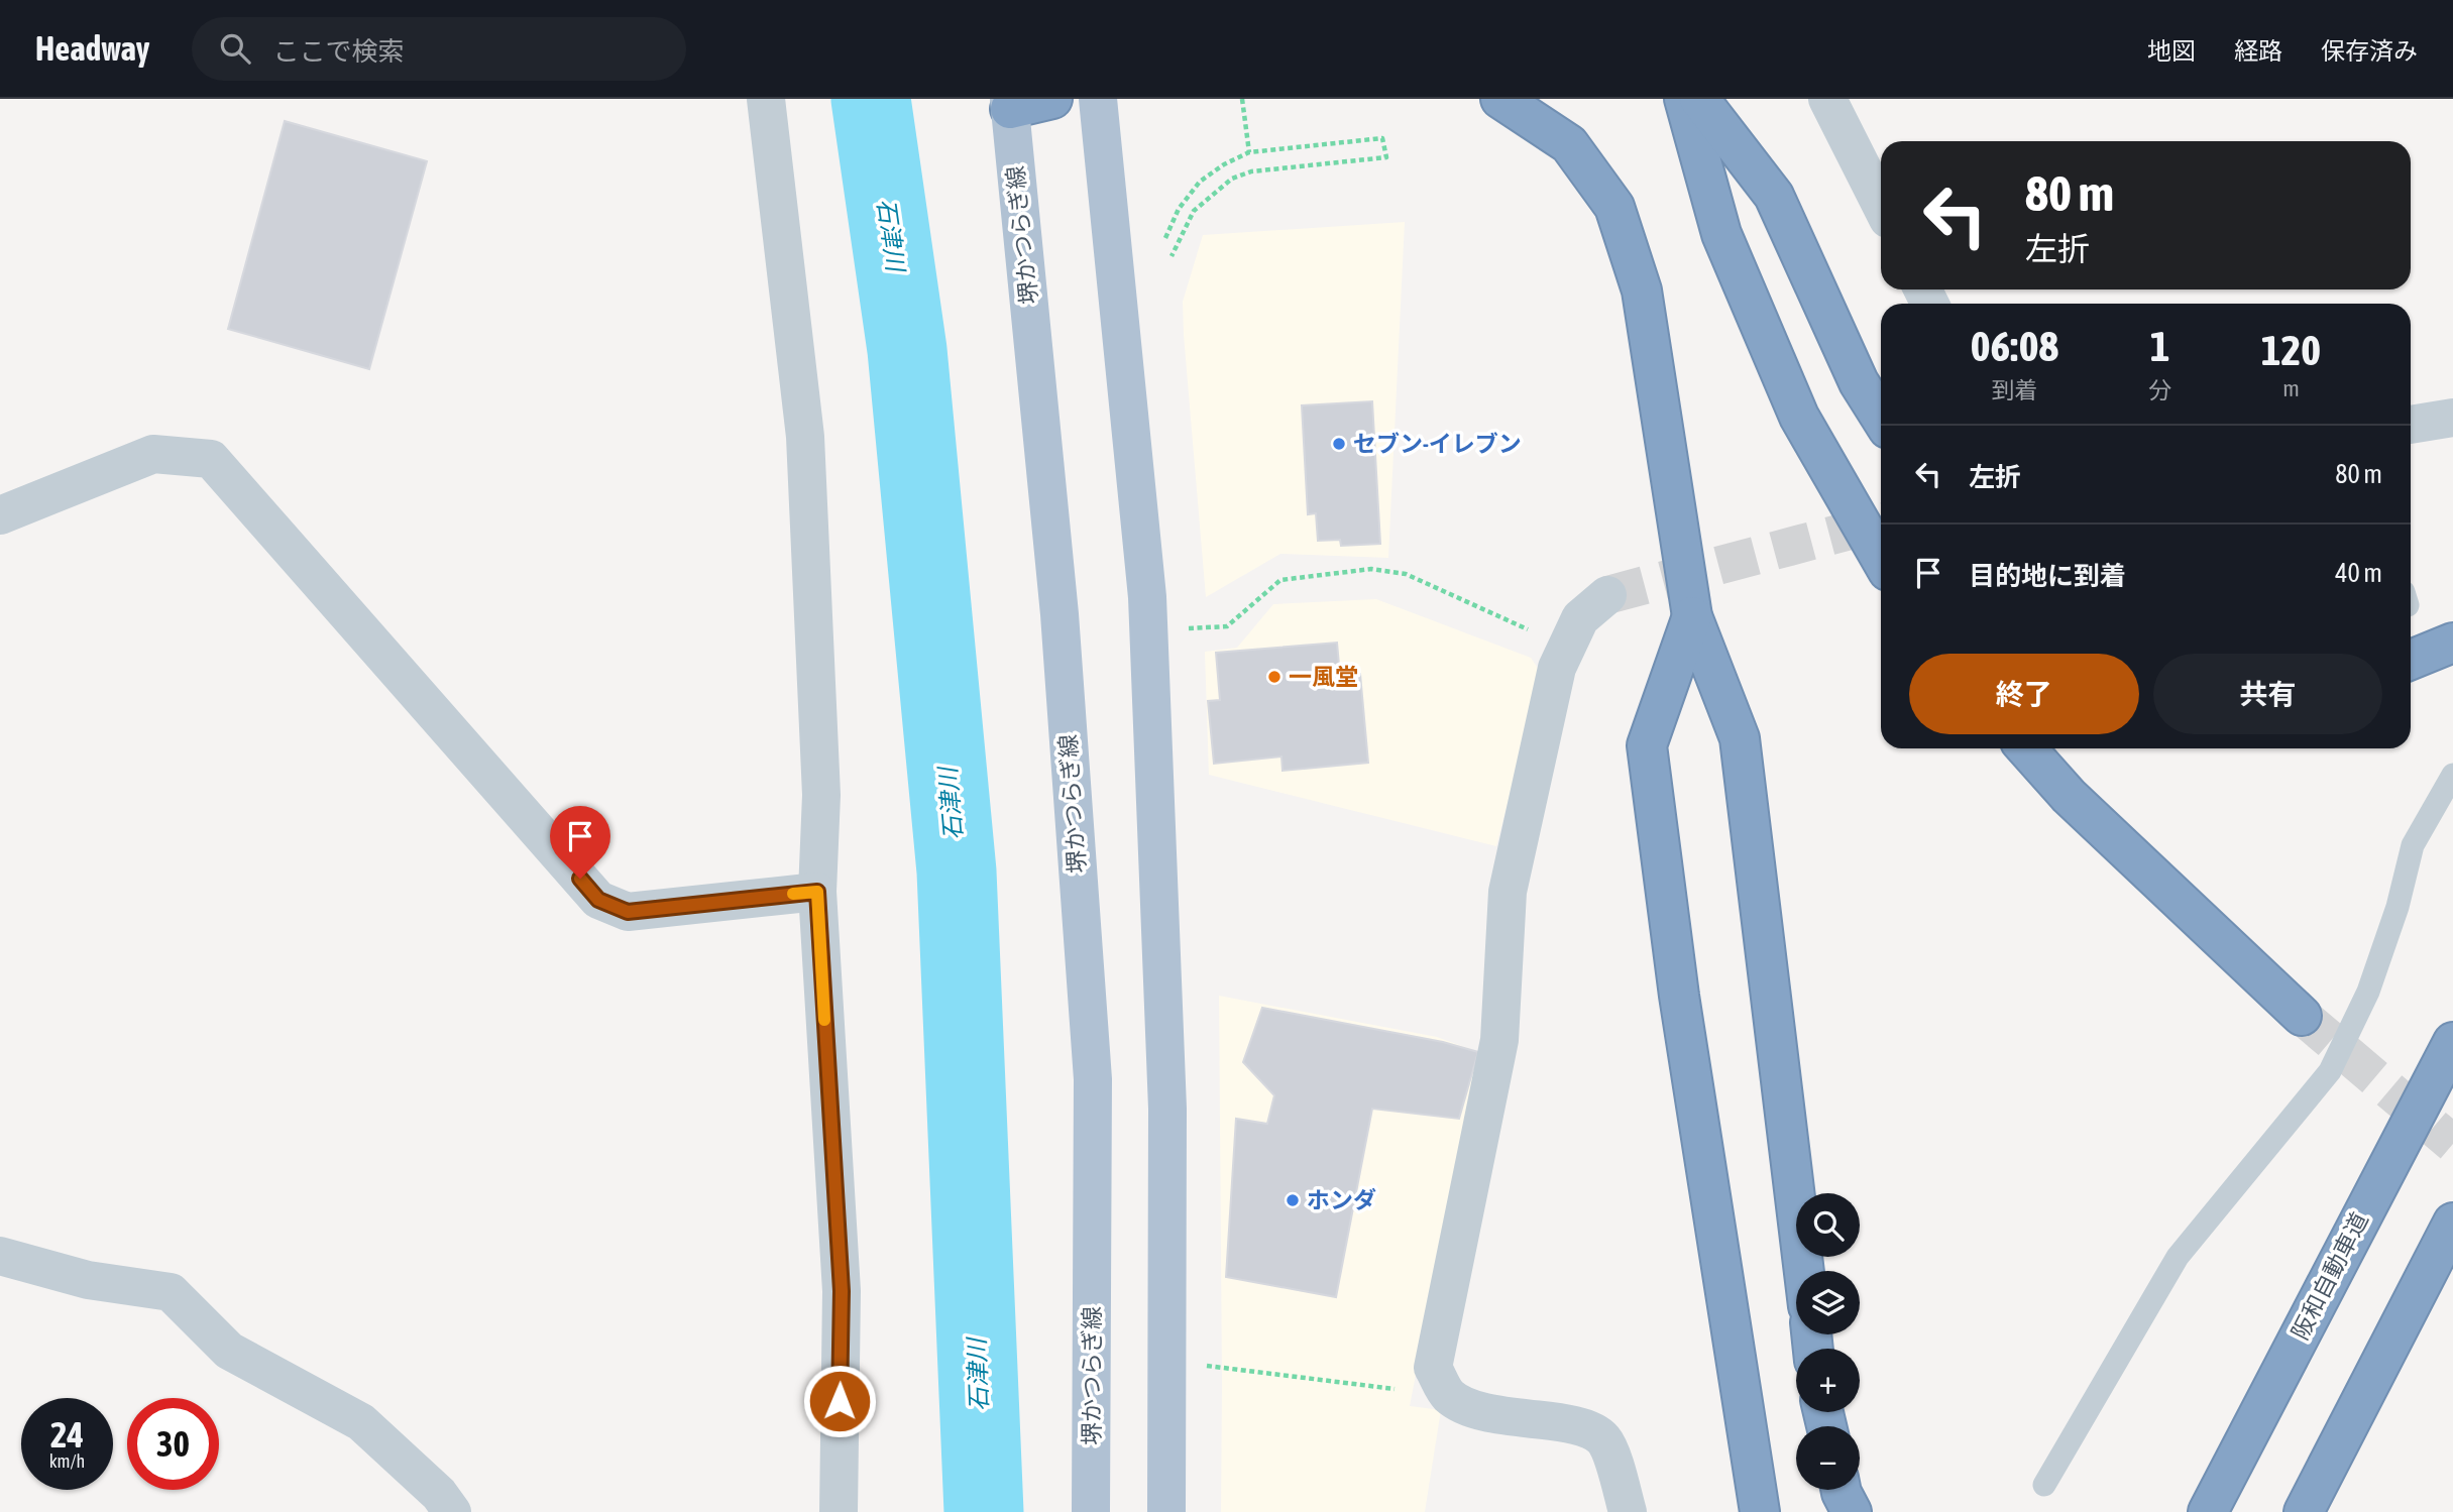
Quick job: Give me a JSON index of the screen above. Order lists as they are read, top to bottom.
{
  "streets": {
    "highway": ["阪和自動車道"],
    "main road": ["堺かつらぎ線"]
  },
  "water": ["石津川"],
  "places": ["セブン-イレブン", "一風堂", "ホンダ"],
  "page": {
    "header": "Headway",
    "search": "ここで検索",
    "nav": ["地図", "経路", "保存済み"],
    "turn": ["80 m", "左折"],
    "eta": [
      "06:08",
      "到着",
      "1",
      "分",
      "120",
      "m"
    ],
    "list": [
      {
        "name": "左折",
        "value": "80 m"
      },
      {
        "name": "目的地に到着",
        "value": "40 m"
      }
    ],
    "buttons": ["終了", "共有"],
    "map_buttons": ["+", "−"],
    "speed": "24 km/h",
    "limit": "30"
  }
}
